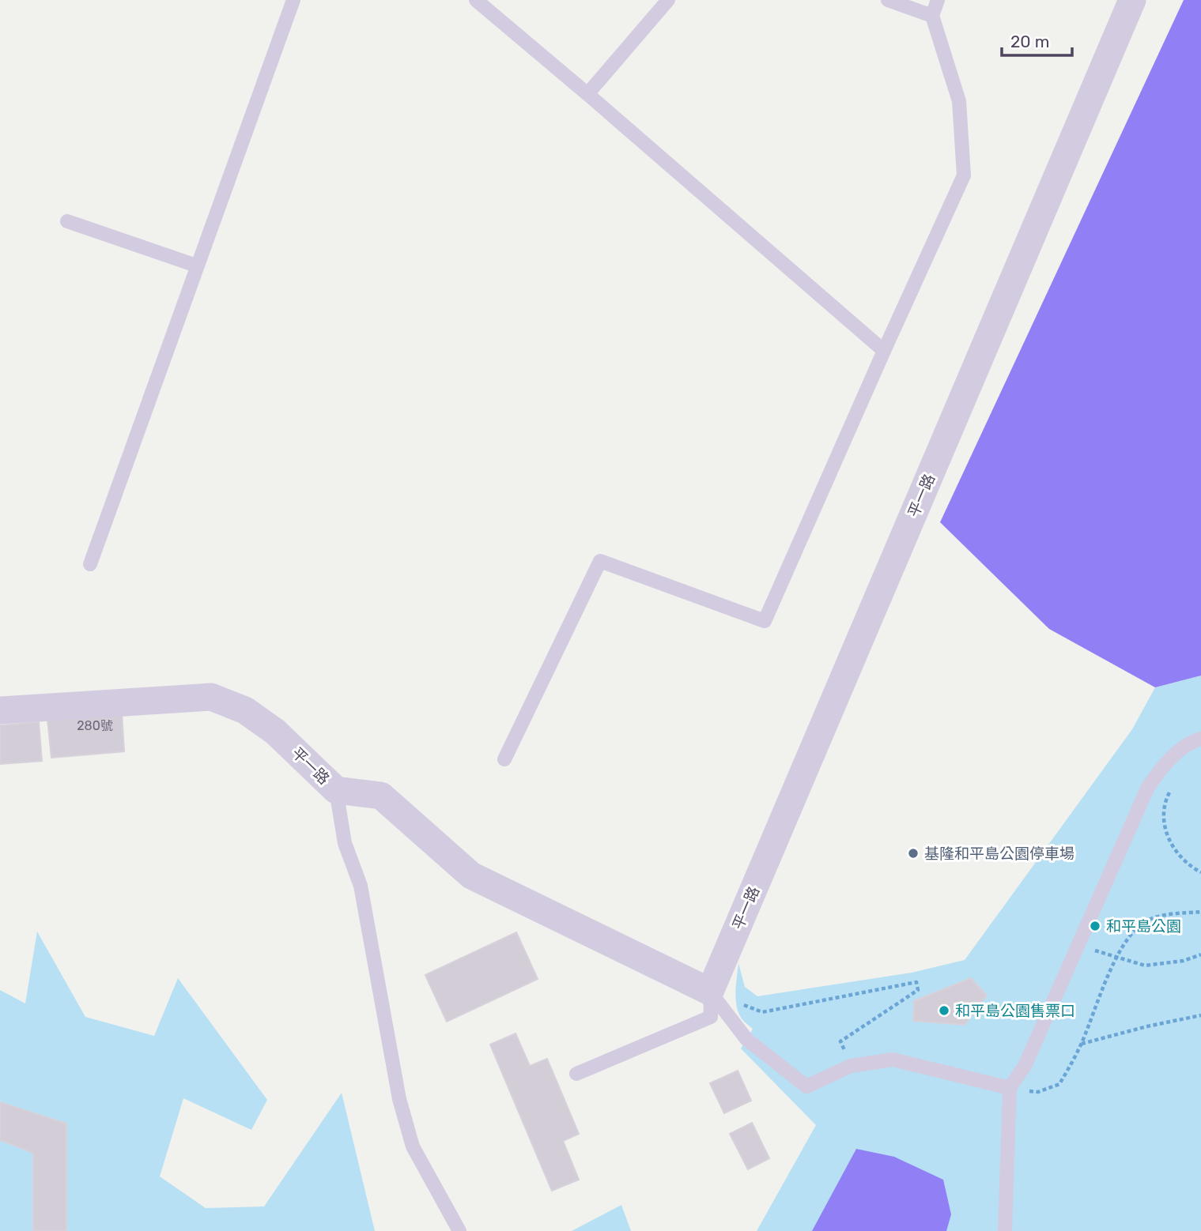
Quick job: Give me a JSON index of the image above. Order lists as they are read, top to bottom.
{
  "streets": {
    "street": ["平一路"]
  },
  "places": ["基隆和平島公園停車場", "和平島公園", "和平島公園售票口"],
  "house_numbers": ["280號"],
  "scale_bar": "20 m"
}
